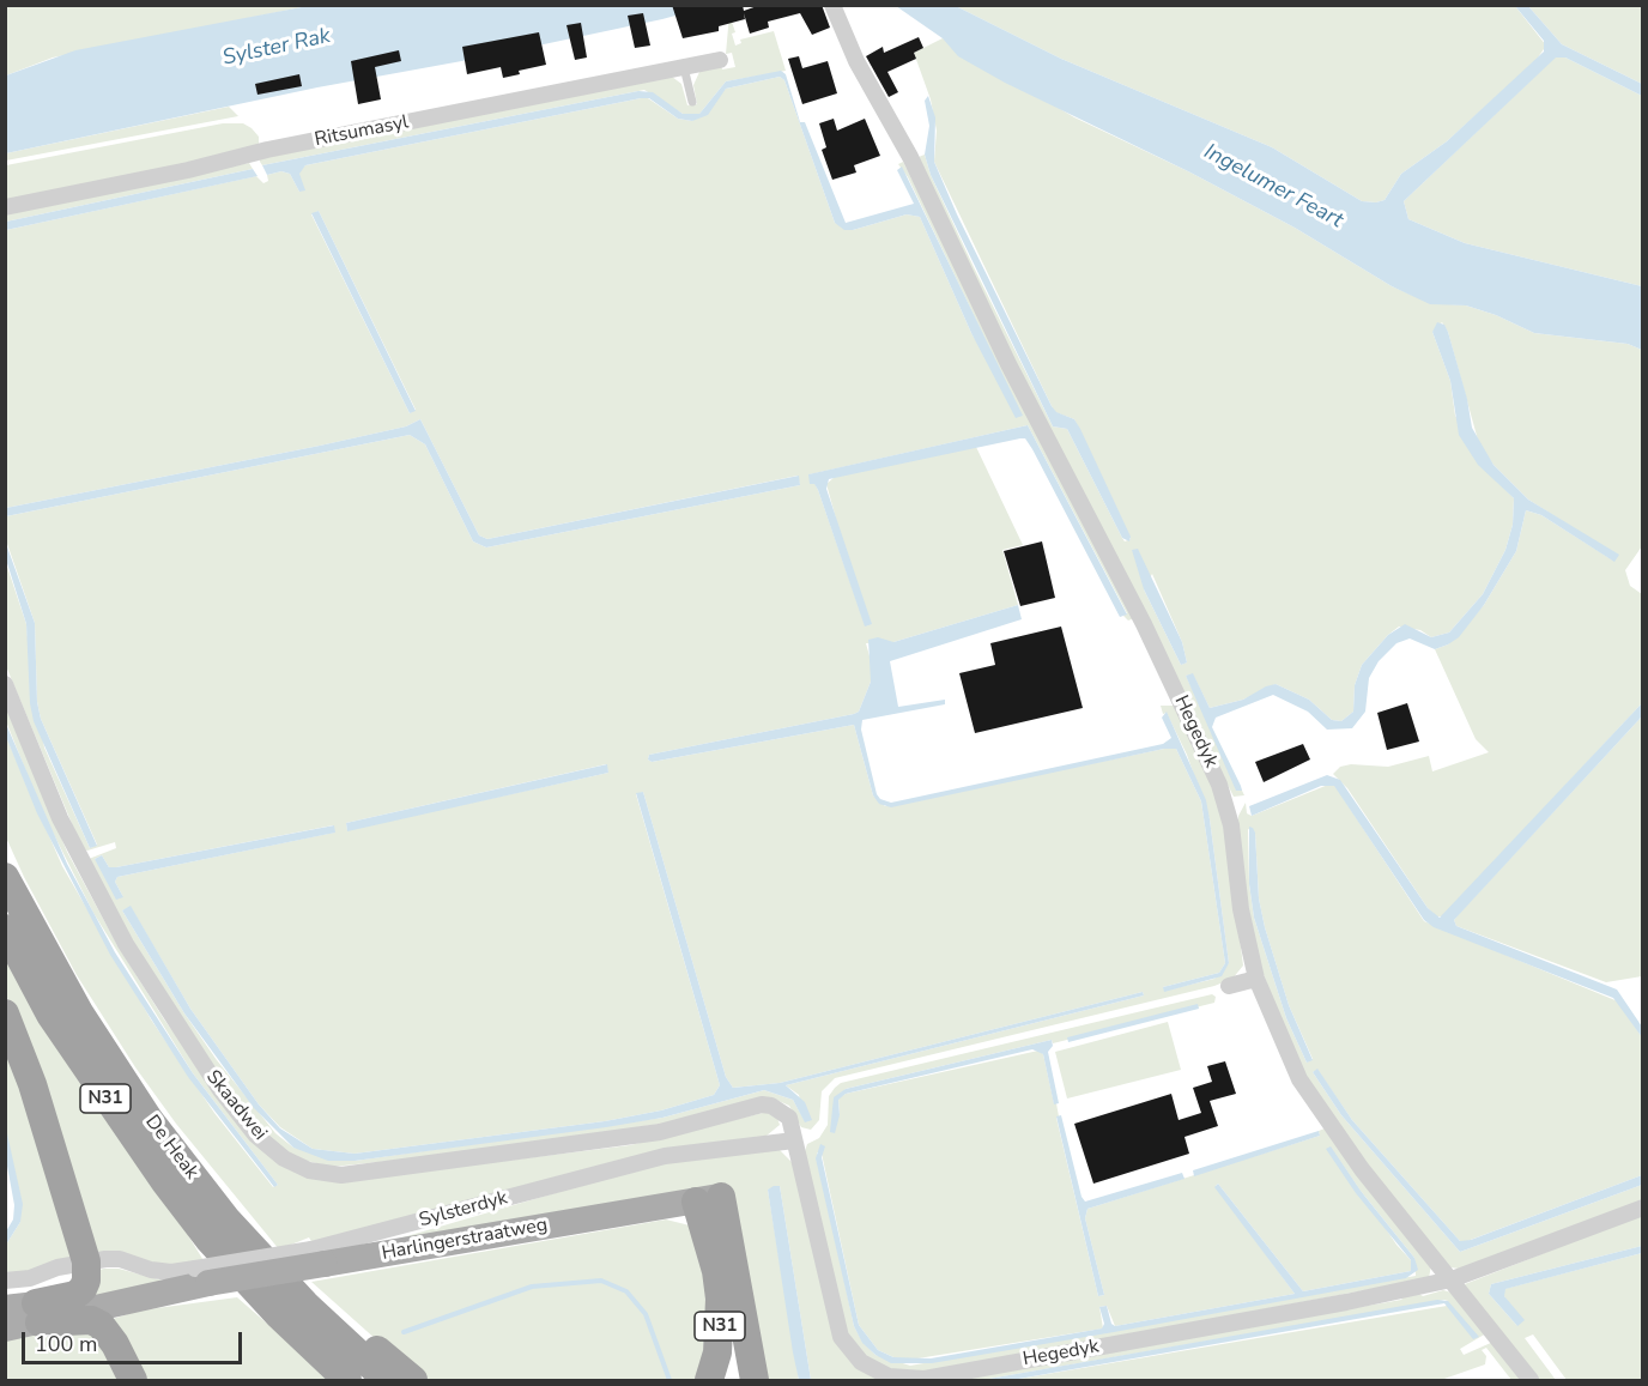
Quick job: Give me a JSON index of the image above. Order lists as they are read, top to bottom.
{
  "streets": {
    "highway": ["N31", "De Heak"],
    "main road": ["Harlingerstraatweg"],
    "street": [
      "Ritsumasyl",
      "Hegedyk",
      "Skaadwei",
      "Sylsterdyk"
    ]
  },
  "crossings": [
    ["Hegedyk", "Skaadwei"],
    ["Hegedyk", "Sylsterdyk"],
    ["N31", "De Heak"],
    ["N31", "Harlingerstraatweg"],
    ["Skaadwei", "Sylsterdyk"],
    ["Sylsterdyk", "Harlingerstraatweg"]
  ],
  "water": ["Sylster Rak", "Ingelumer Feart"],
  "scale_bar": "100 m"
}
